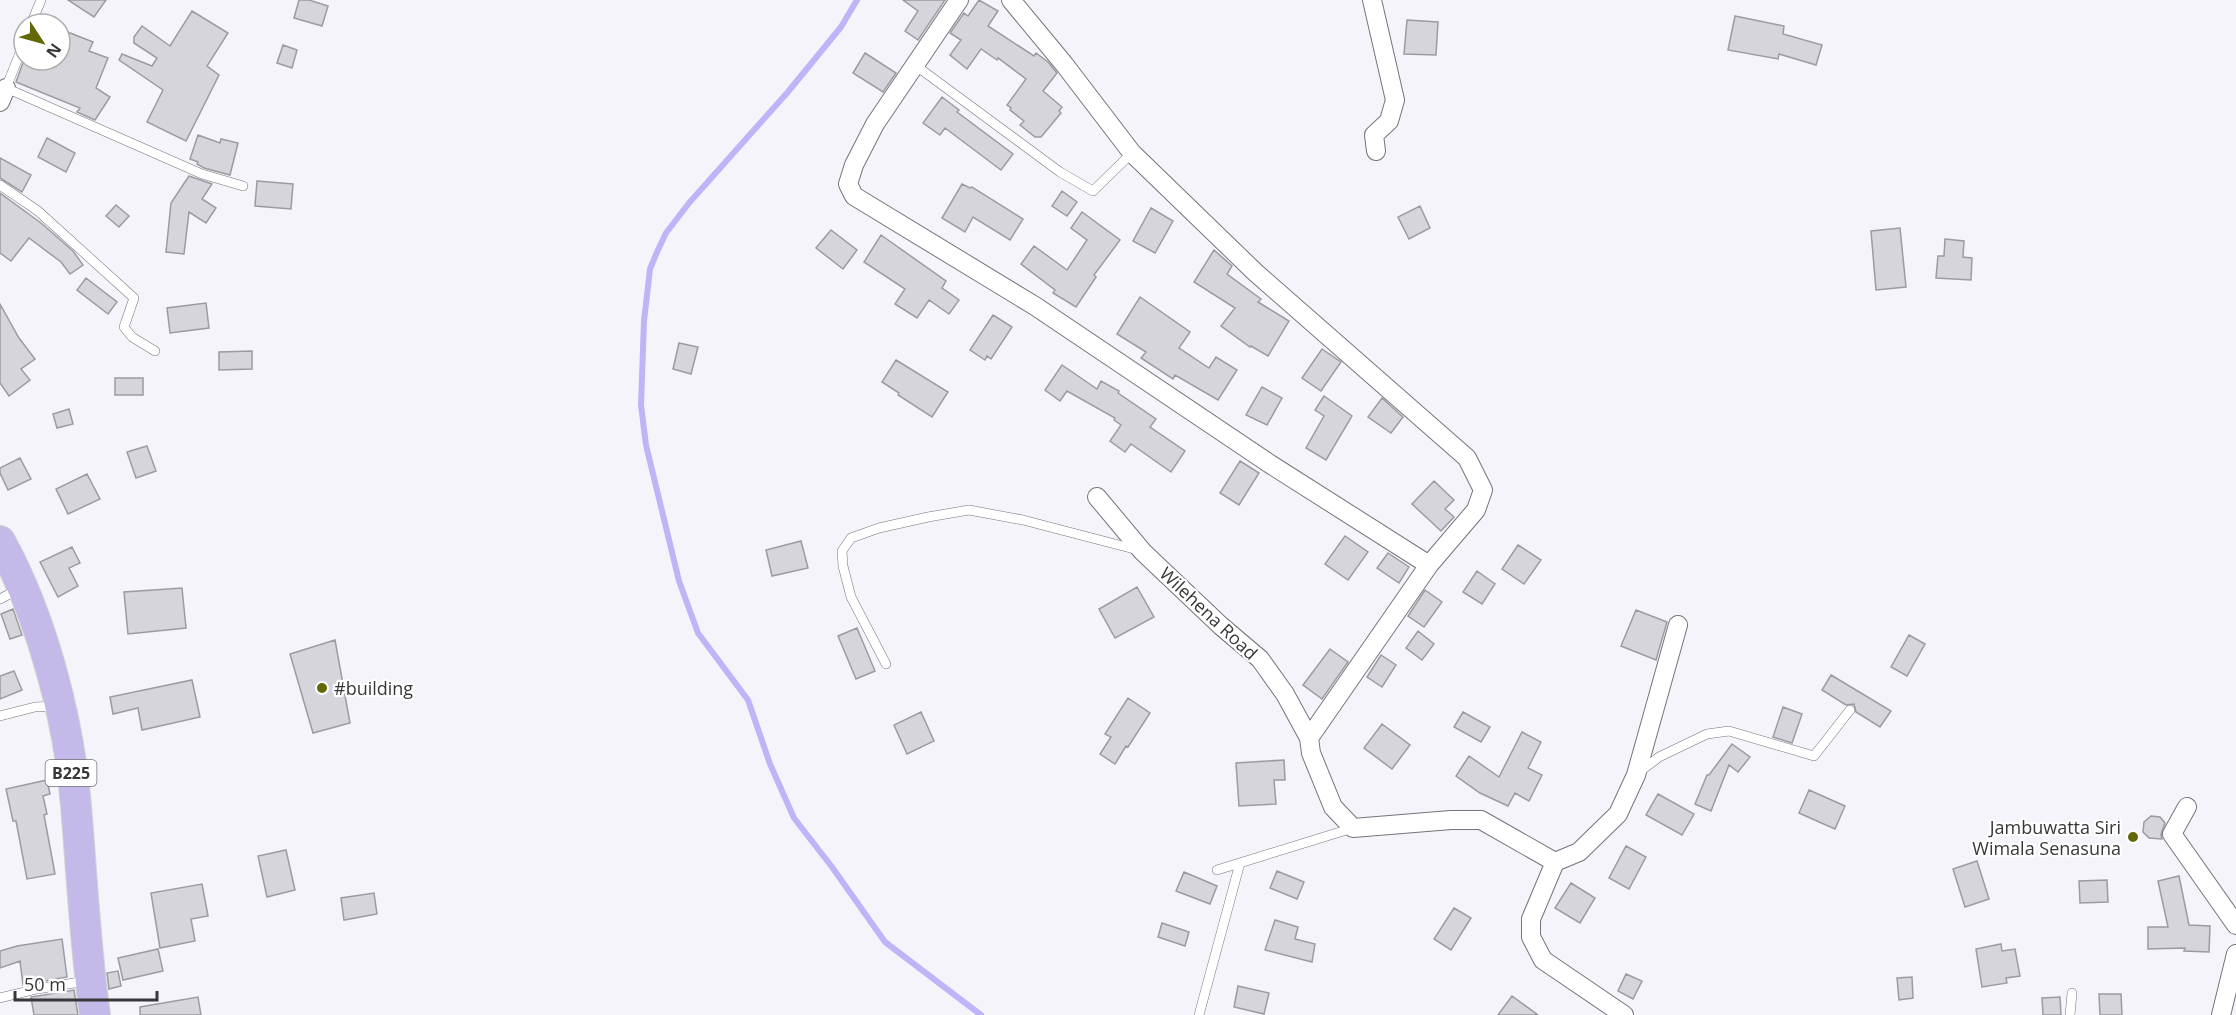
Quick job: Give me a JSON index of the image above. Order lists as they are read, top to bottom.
{
  "streets": {
    "main road": ["B225"],
    "street": ["Wilehena Road"]
  },
  "places": ["#building", "Jambuwatta Siri Wimala Senasuna"],
  "scale_bar": "50 m",
  "north": "bottom right"
}
